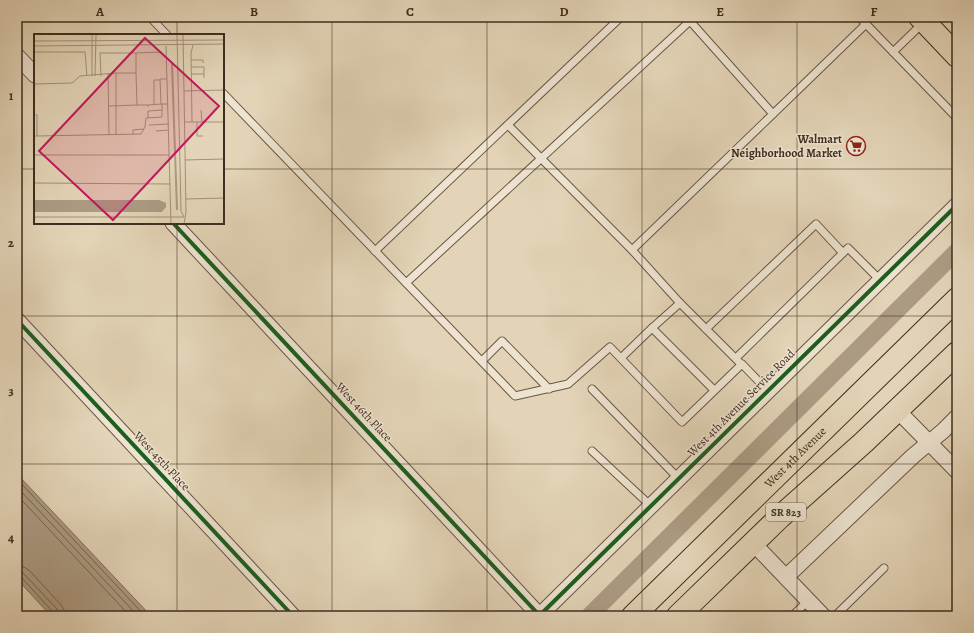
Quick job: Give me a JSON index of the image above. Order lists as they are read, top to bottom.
{
  "streets": {
    "main road": ["West 4th Avenue", "SR 823"],
    "street": ["West 4th Avenue Service Road", "West 46th Place", "West 45th Place"]
  },
  "crossings": [
    ["West 4th Avenue Service Road", "West 46th Place"]
  ],
  "places": {
    "supermarket": ["Walmart Neighborhood Market"]
  },
  "grid": {
    "columns": [
      "A",
      "B",
      "C",
      "D",
      "E",
      "F"
    ],
    "rows": [
      "1",
      "2",
      "3",
      "4"
    ]
  }
}
